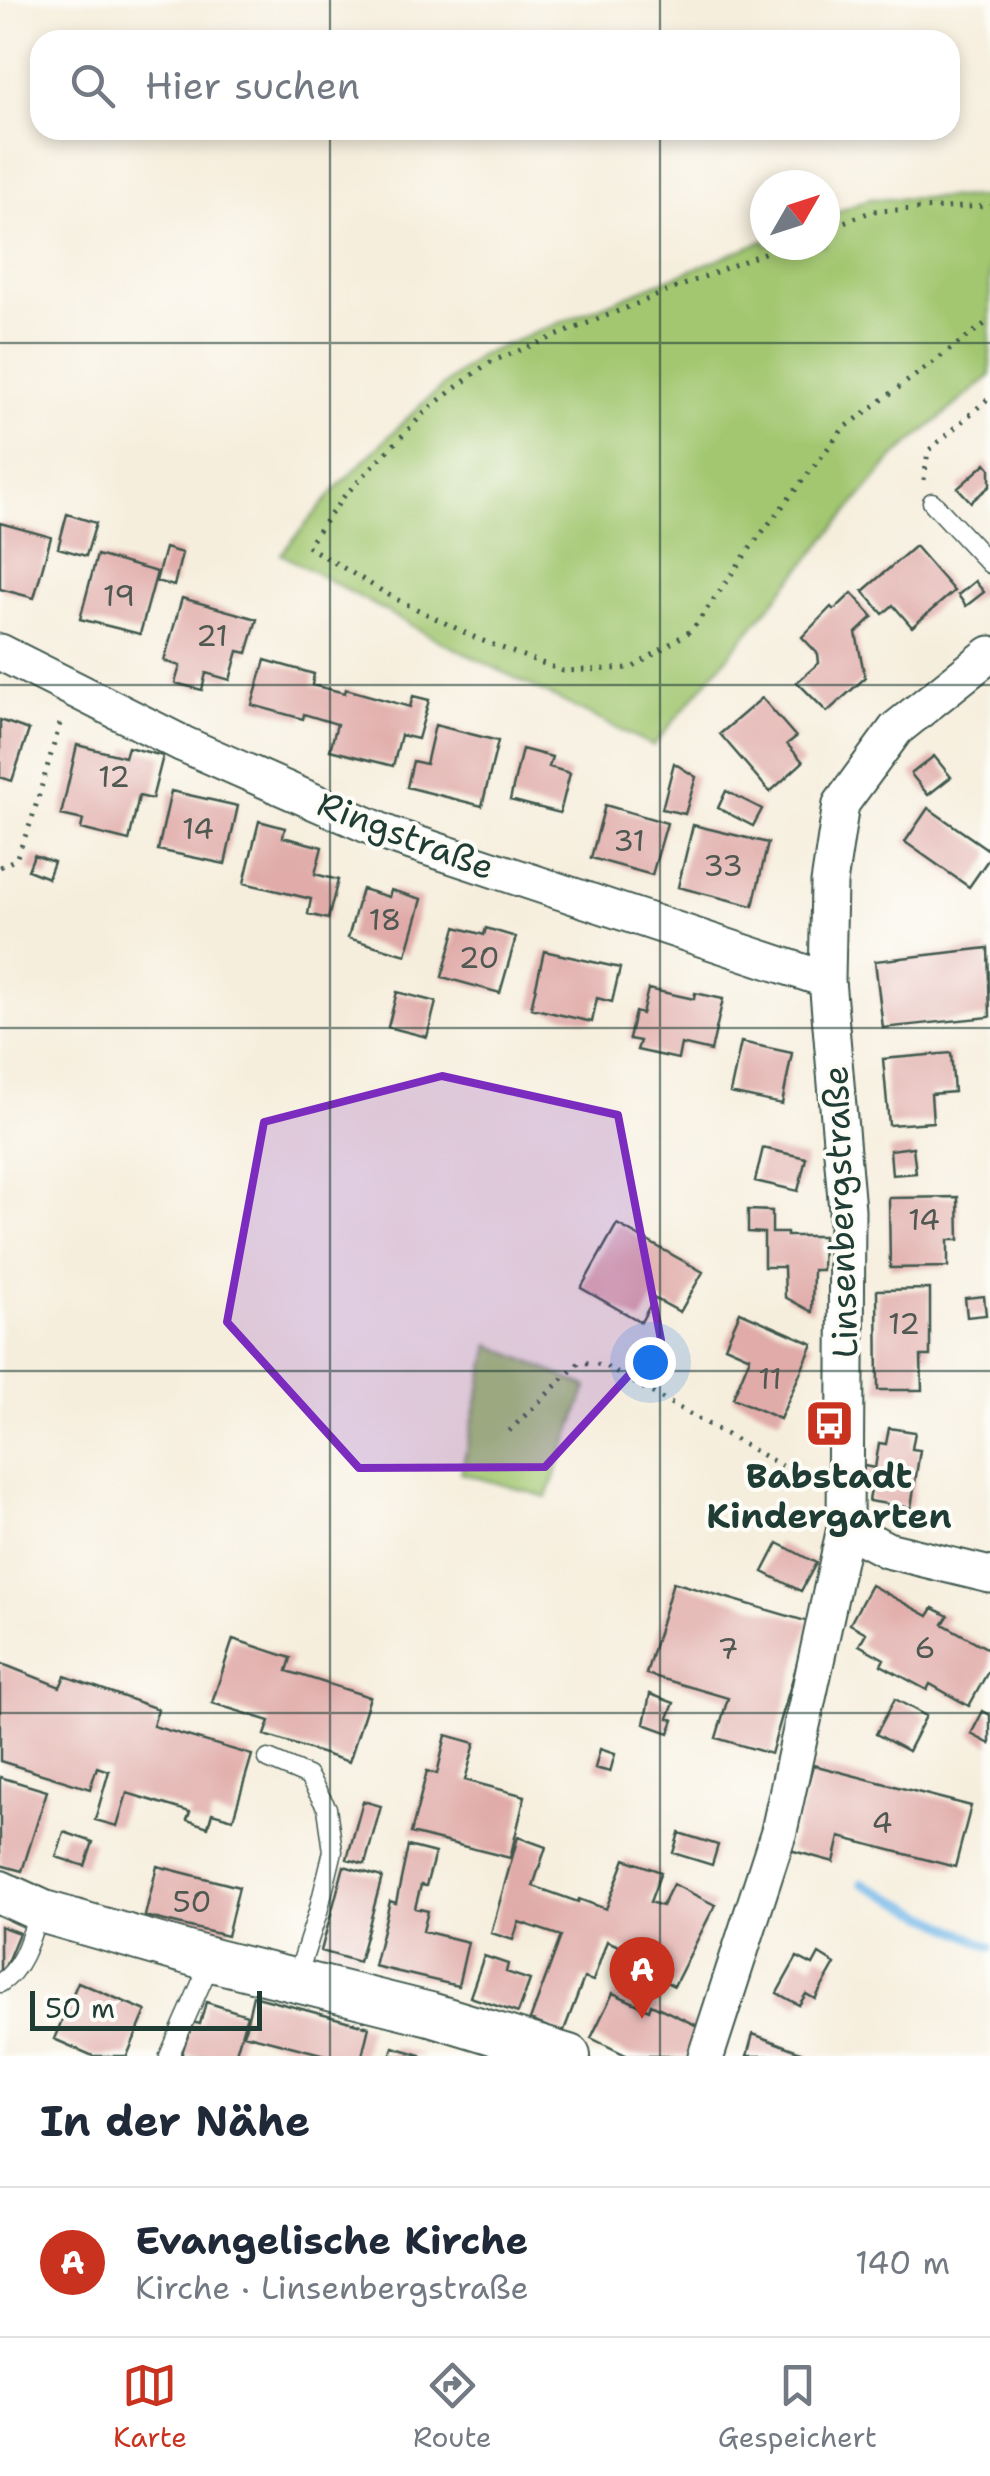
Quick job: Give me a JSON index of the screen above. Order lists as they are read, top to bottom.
{
  "streets": {
    "street": ["Ringstraße", "Linsenbergstraße"]
  },
  "crossings": [
    ["Ringstraße", "Linsenbergstraße"]
  ],
  "places": {
    "bus stop": ["Babstadt Kindergarten"]
  },
  "house_numbers": [
    "19",
    "21",
    "12",
    "14",
    "31",
    "33",
    "18",
    "20",
    "14",
    "12",
    "11",
    "6",
    "7",
    "4",
    "50"
  ],
  "scale_bar": "50 m",
  "north": "top right",
  "page": {
    "search": "Hier suchen",
    "pins": "A",
    "scale": "50 m",
    "heading": "In der Nähe",
    "list": [
      {
        "mark": "A",
        "name": "Evangelische Kirche",
        "note": "Kirche · Linsenbergstraße",
        "value": "140 m"
      }
    ],
    "nav": ["Karte", "Route", "Gespeichert"]
  }
}
